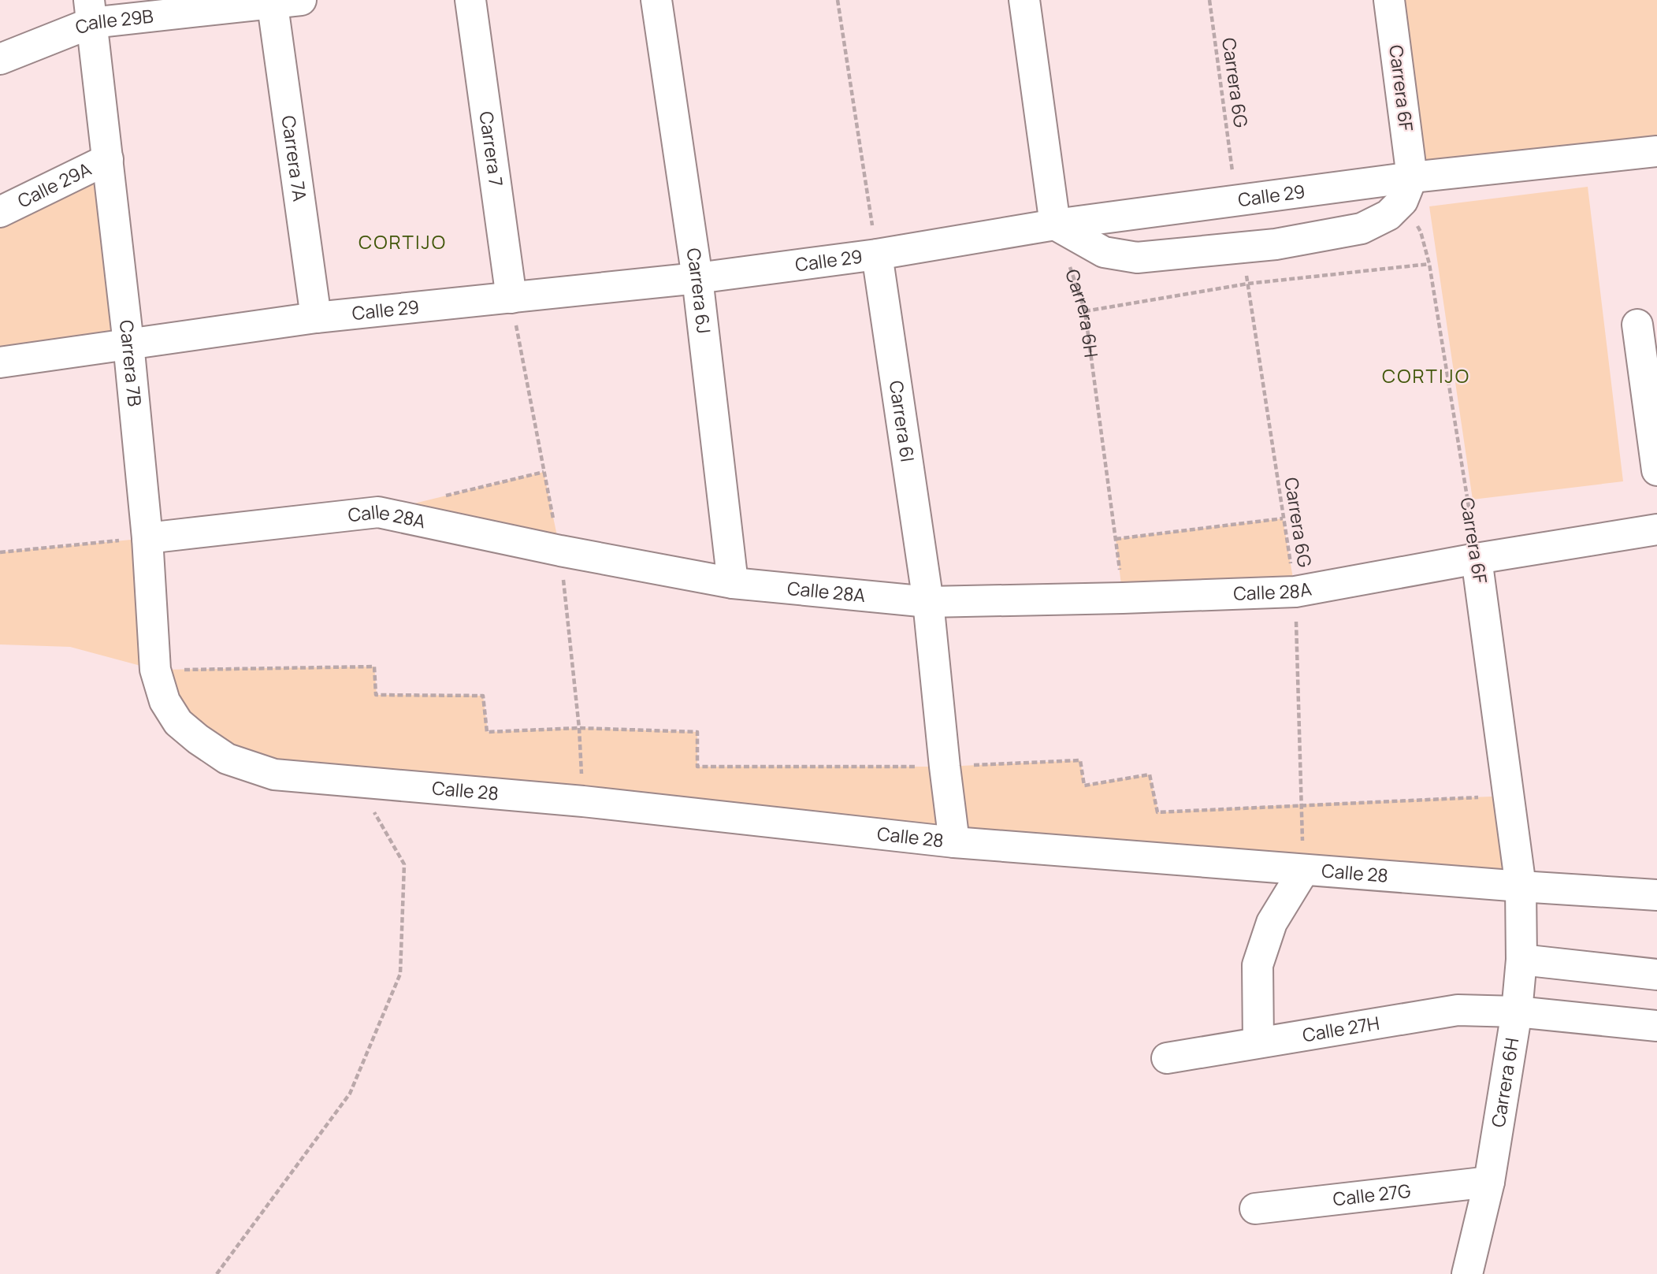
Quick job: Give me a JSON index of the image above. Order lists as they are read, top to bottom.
{
  "streets": {
    "street": [
      "Calle 29B",
      "Carrera 6F",
      "Carrera 7",
      "Carrera 7A",
      "Calle 29A",
      "Calle 29",
      "Carrera 6J",
      "Carrera 6H",
      "Carrera 7B",
      "Carrera 6I",
      "Calle 28A",
      "Calle 28",
      "Calle 27H",
      "Calle 27G"
    ],
    "path": ["Carrera 6G"]
  },
  "crossings": [
    ["Calle 29B", "Carrera 7A"],
    ["Calle 29B", "Carrera 7B"],
    ["Carrera 6G", "Calle 29"],
    ["Carrera 6G", "Calle 28A"],
    ["Carrera 6G", "Calle 28"],
    ["Carrera 6F", "Calle 29"],
    ["Carrera 6F", "Carrera 6H"],
    ["Carrera 6F", "Calle 28A"],
    ["Carrera 6F", "Calle 28"],
    ["Carrera 7", "Calle 29"],
    ["Carrera 7A", "Calle 29"],
    ["Calle 29A", "Carrera 7B"],
    ["Calle 29", "Carrera 6J"],
    ["Calle 29", "Carrera 6H"],
    ["Calle 29", "Carrera 7B"],
    ["Calle 29", "Carrera 6I"],
    ["Carrera 6J", "Calle 28A"],
    ["Carrera 6H", "Calle 28A"],
    ["Carrera 6H", "Calle 28"],
    ["Carrera 6H", "Calle 27H"],
    ["Carrera 6H", "Calle 27G"],
    ["Carrera 7B", "Calle 28A"],
    ["Carrera 7B", "Calle 28"],
    ["Carrera 6I", "Calle 28A"],
    ["Carrera 6I", "Calle 28"]
  ],
  "districts": ["CORTIJO", "CORTIJO"]
}
